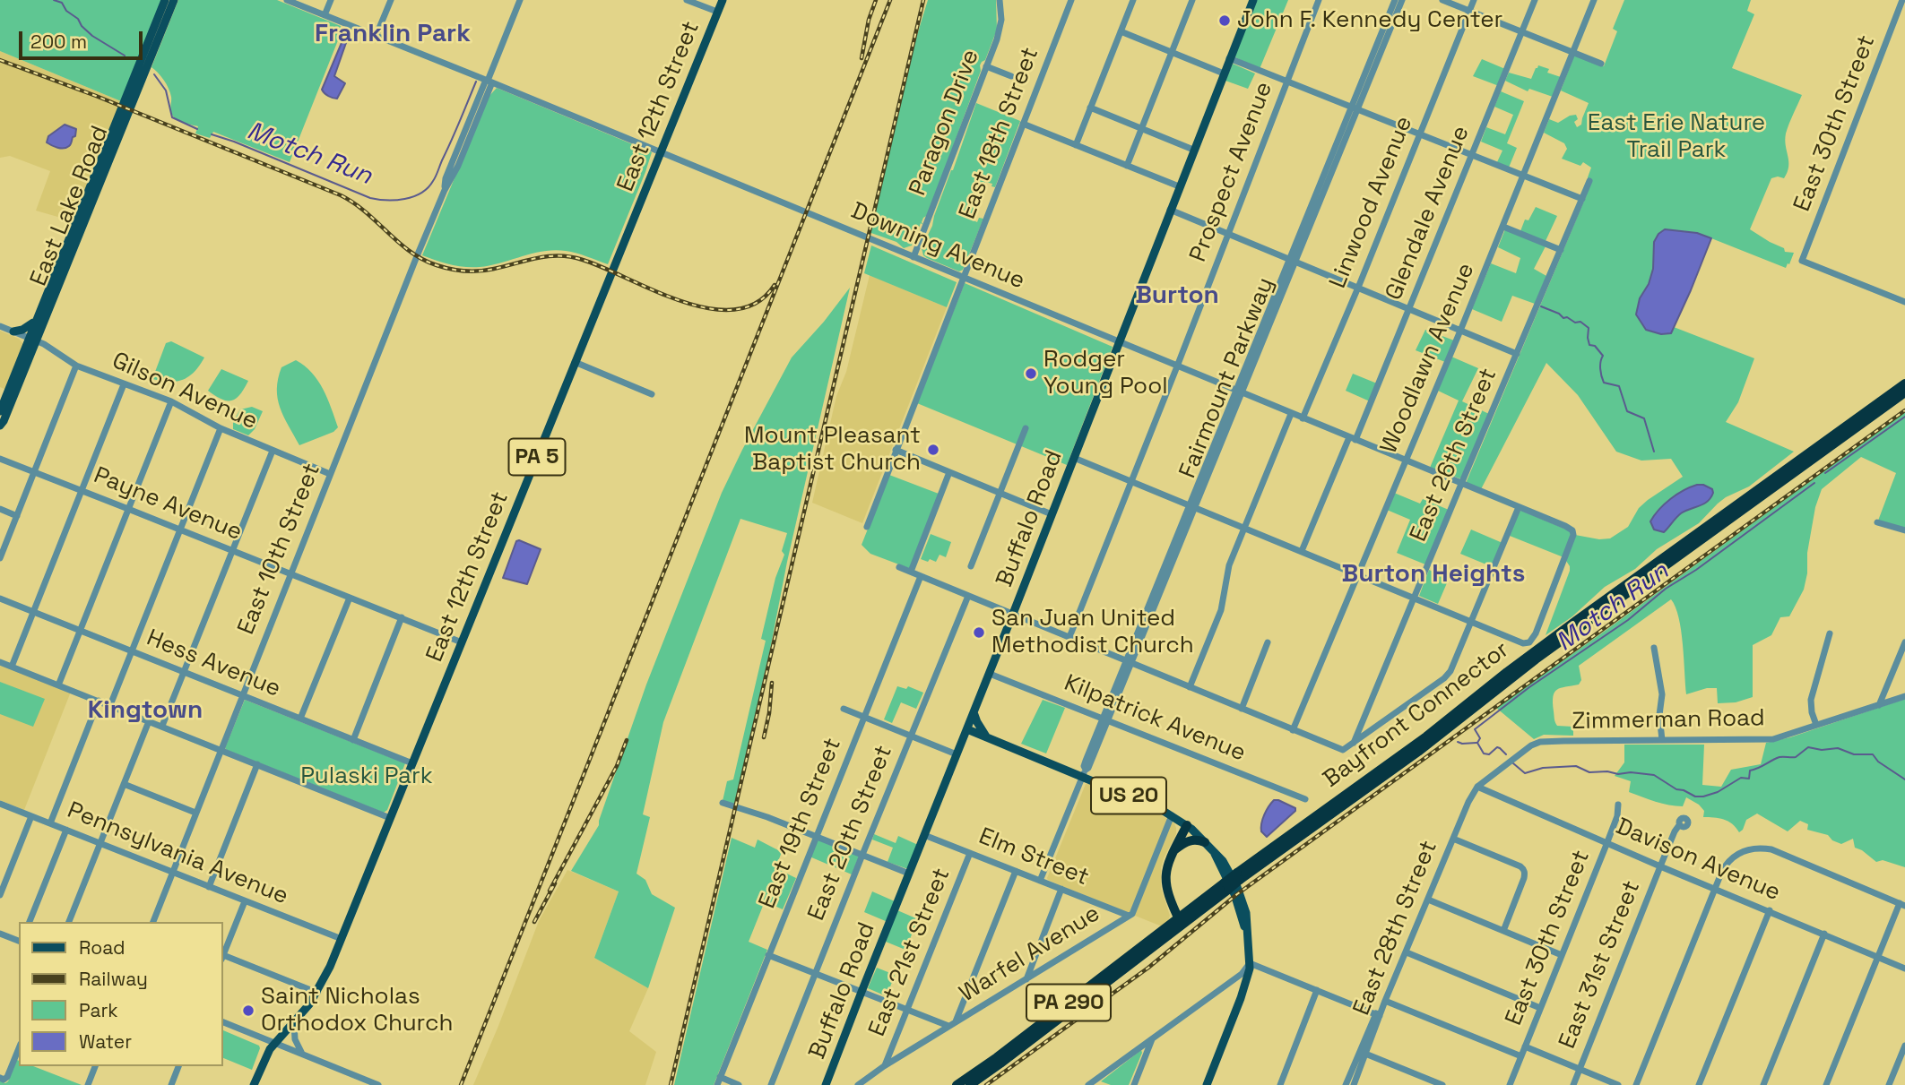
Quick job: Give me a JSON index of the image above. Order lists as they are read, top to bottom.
{
  "streets": {
    "highway": ["Bayfront Connector", "PA 290"],
    "main road": [
      "East 12th Street",
      "East Lake Road",
      "PA 5",
      "Buffalo Road",
      "US 20"
    ],
    "street": [
      "Paragon Drive",
      "East 30th Street",
      "East 18th Street",
      "Prospect Avenue",
      "Linwood Avenue",
      "Glendale Avenue",
      "Downing Avenue",
      "Woodlawn Avenue",
      "Fairmount Parkway",
      "Gilson Avenue",
      "East 26th Street",
      "Payne Avenue",
      "East 10th Street",
      "Hess Avenue",
      "Kilpatrick Avenue",
      "Zimmerman Road",
      "East 19th Street",
      "East 20th Street",
      "Pennsylvania Avenue",
      "Elm Street",
      "Davison Avenue",
      "East 28th Street",
      "East 21st Street",
      "Warfel Avenue",
      "East 31st Street"
    ]
  },
  "crossings": [
    ["East 12th Street", "Downing Avenue"],
    ["East 12th Street", "Payne Avenue"],
    ["East 12th Street", "Hess Avenue"],
    ["East 12th Street", "Pennsylvania Avenue"],
    ["Paragon Drive", "Downing Avenue"],
    ["East 30th Street", "Davison Avenue"],
    ["East 18th Street", "Downing Avenue"],
    ["Prospect Avenue", "Downing Avenue"],
    ["Linwood Avenue", "Downing Avenue"],
    ["East Lake Road", "Gilson Avenue"],
    ["Glendale Avenue", "Downing Avenue"],
    ["Downing Avenue", "Woodlawn Avenue"],
    ["Downing Avenue", "Fairmount Parkway"],
    ["Downing Avenue", "East 26th Street"],
    ["Downing Avenue", "Buffalo Road"],
    ["Downing Avenue", "East 10th Street"],
    ["Fairmount Parkway", "Kilpatrick Avenue"],
    ["Fairmount Parkway", "US 20"],
    ["Fairmount Parkway", "Elm Street"],
    ["Gilson Avenue", "East 10th Street"],
    ["Payne Avenue", "East 10th Street"],
    ["Buffalo Road", "Kilpatrick Avenue"],
    ["Buffalo Road", "US 20"],
    ["Buffalo Road", "Elm Street"],
    ["East 10th Street", "Hess Avenue"],
    ["East 10th Street", "Pennsylvania Avenue"],
    ["Zimmerman Road", "Davison Avenue"],
    ["Zimmerman Road", "East 28th Street"],
    ["US 20", "Warfel Avenue"],
    ["Elm Street", "East 21st Street"],
    ["Elm Street", "Warfel Avenue"],
    ["Davison Avenue", "East 28th Street"],
    ["Davison Avenue", "East 31st Street"],
    ["East 21st Street", "Warfel Avenue"]
  ],
  "districts": [
    "Franklin Park",
    "Burton",
    "Burton Heights",
    "Kingtown"
  ],
  "water": ["Motch Run"],
  "parks": ["East Erie Nature Trail Park", "Pulaski Park"],
  "places": [
    "John F. Kennedy Center",
    "Rodger Young Pool",
    "Mount Pleasant Baptist Church",
    "San Juan United Methodist Church",
    "Saint Nicholas Orthodox Church"
  ],
  "legend": [
    "Road",
    "Railway",
    "Park",
    "Water"
  ],
  "scale_bar": "200 m"
}
